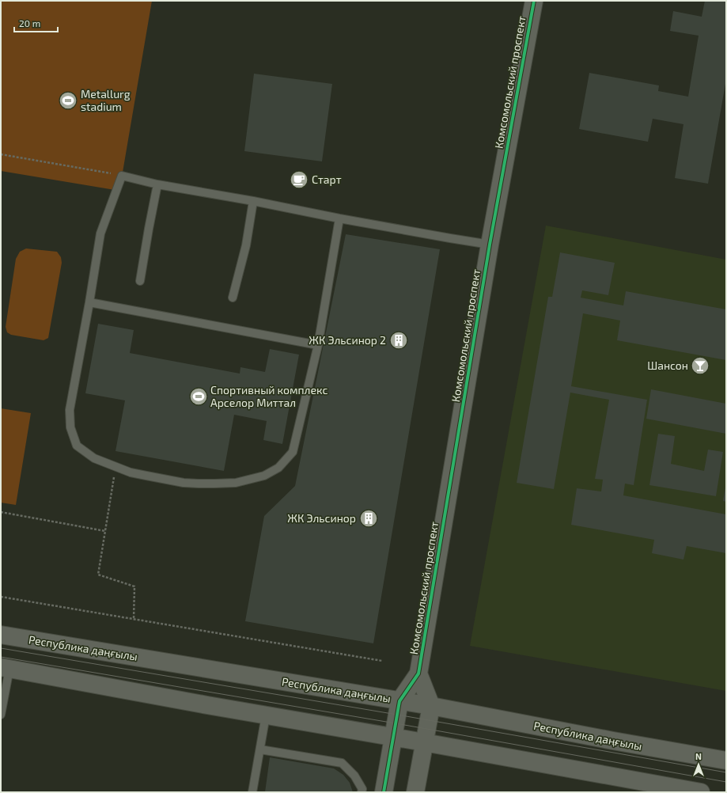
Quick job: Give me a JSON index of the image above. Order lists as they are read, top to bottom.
{
  "streets": {
    "main road": ["Комсомольский проспект", "Республика даңғылы"]
  },
  "places": {
    "sports": ["Metallurg stadium", "Спортивный комплекс Арселор Миттал"],
    "cafe": ["Старт"],
    "building": ["ЖК Эльсинор 2", "ЖК Эльсинор"],
    "bar": ["Шансон"]
  },
  "scale_bar": "20 m",
  "north": "top"
}
